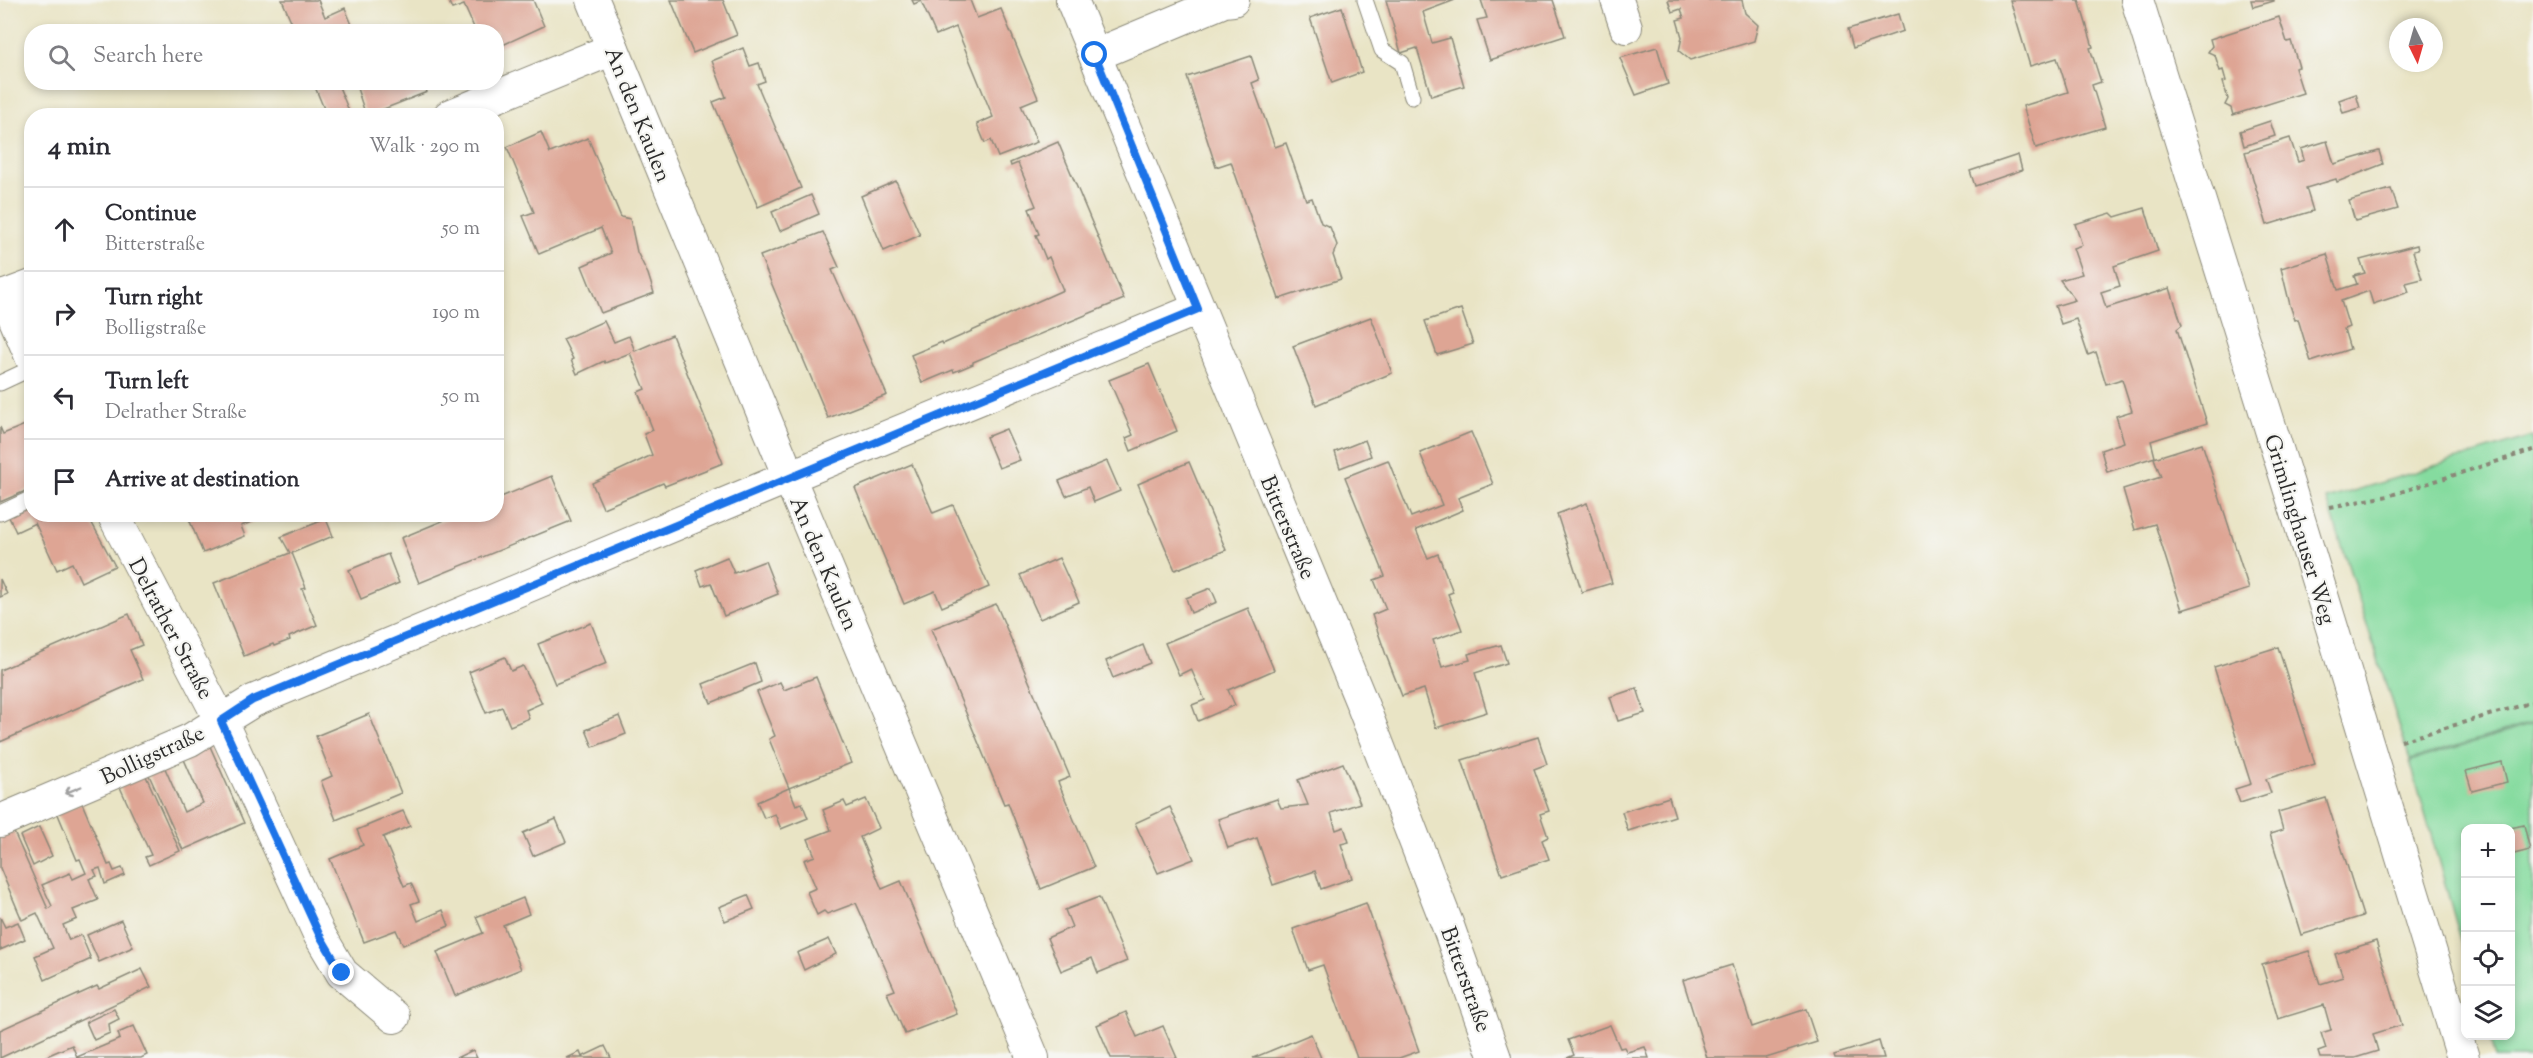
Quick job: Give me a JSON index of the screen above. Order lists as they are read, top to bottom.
{
  "streets": {
    "street": [
      "An den Kaulen",
      "Bitterstraße",
      "Grimlinghauser Weg",
      "Delrather Straße",
      "Bolligstraße"
    ]
  },
  "crossings": [
    ["An den Kaulen", "Bolligstraße"],
    ["Bitterstraße", "Bolligstraße"],
    ["Delrather Straße", "Bolligstraße"]
  ],
  "north": "bottom",
  "page": {
    "search": "Search here",
    "heading": ["4 min", "Walk · 290 m"],
    "list": [
      ["Continue", "Bitterstraße", "50 m"],
      ["Turn right", "Bolligstraße", "190 m"],
      ["Turn left", "Delrather Straße", "50 m"],
      "Arrive at destination"
    ],
    "map_buttons": ["+", "−"]
  }
}
